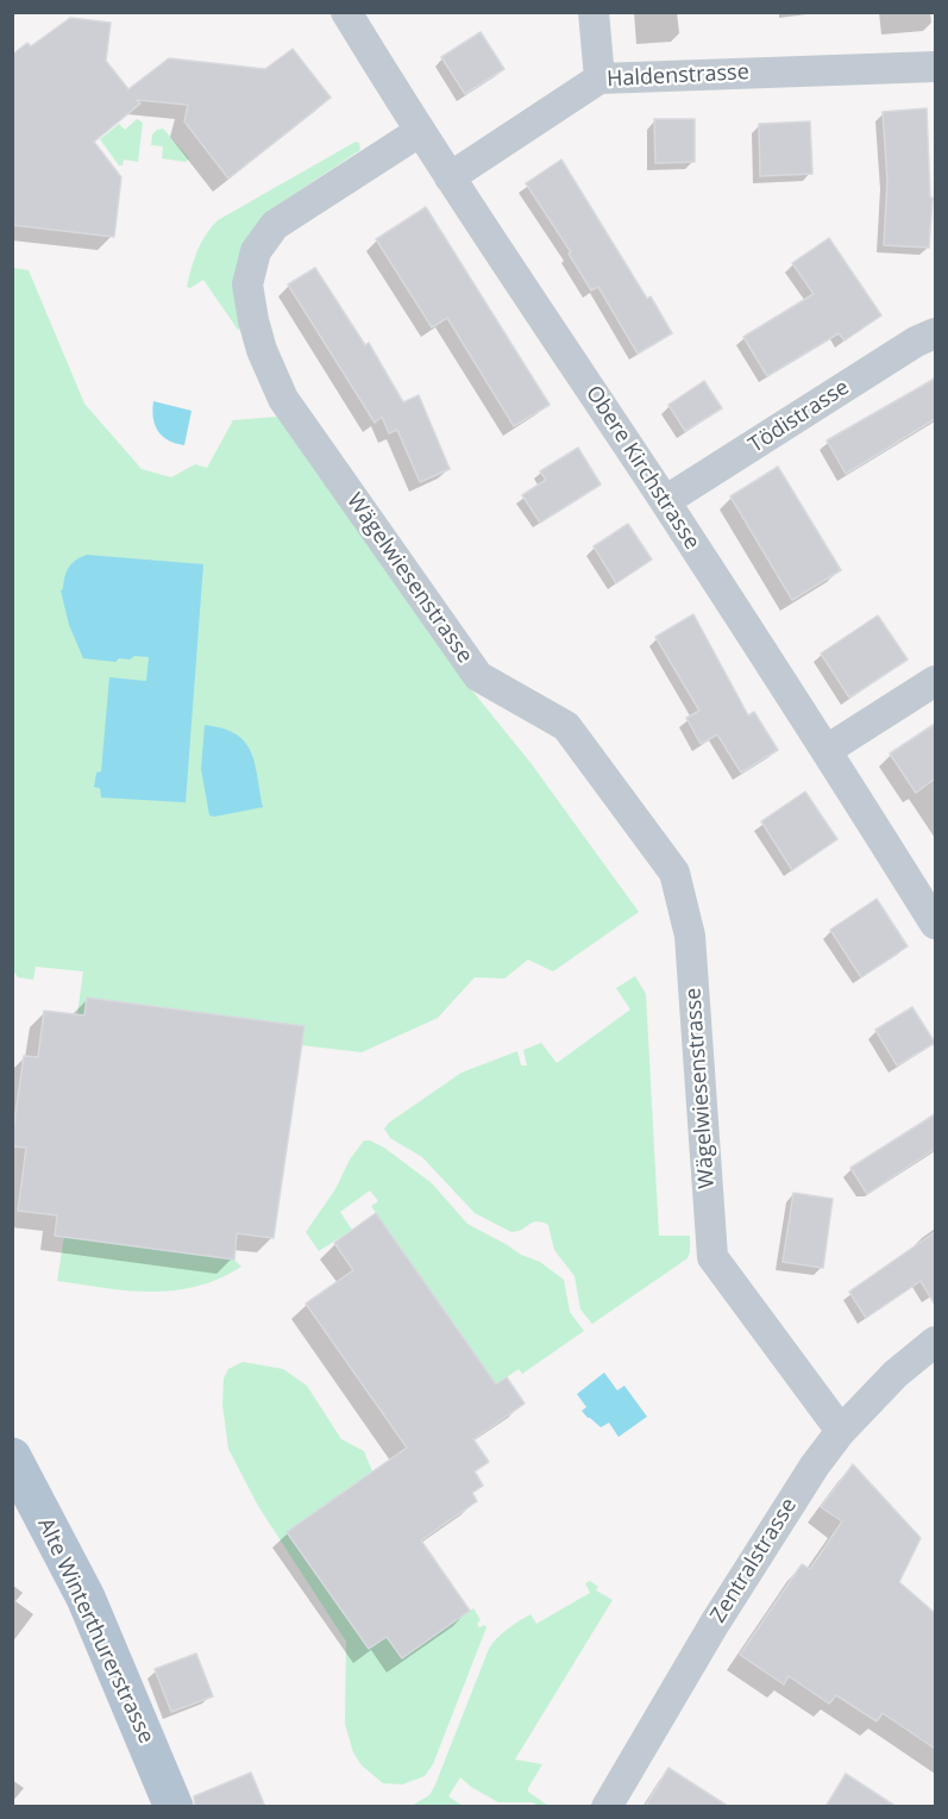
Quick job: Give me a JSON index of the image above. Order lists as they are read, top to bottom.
{
  "streets": {
    "main road": ["Alte Winterthurerstrasse"],
    "street": [
      "Haldenstrasse",
      "Tödistrasse",
      "Obere Kirchstrasse",
      "Wägelwiesenstrasse",
      "Zentralstrasse"
    ]
  },
  "crossings": [
    ["Haldenstrasse", "Obere Kirchstrasse"],
    ["Tödistrasse", "Obere Kirchstrasse"],
    ["Obere Kirchstrasse", "Wägelwiesenstrasse"],
    ["Wägelwiesenstrasse", "Zentralstrasse"]
  ]
}
